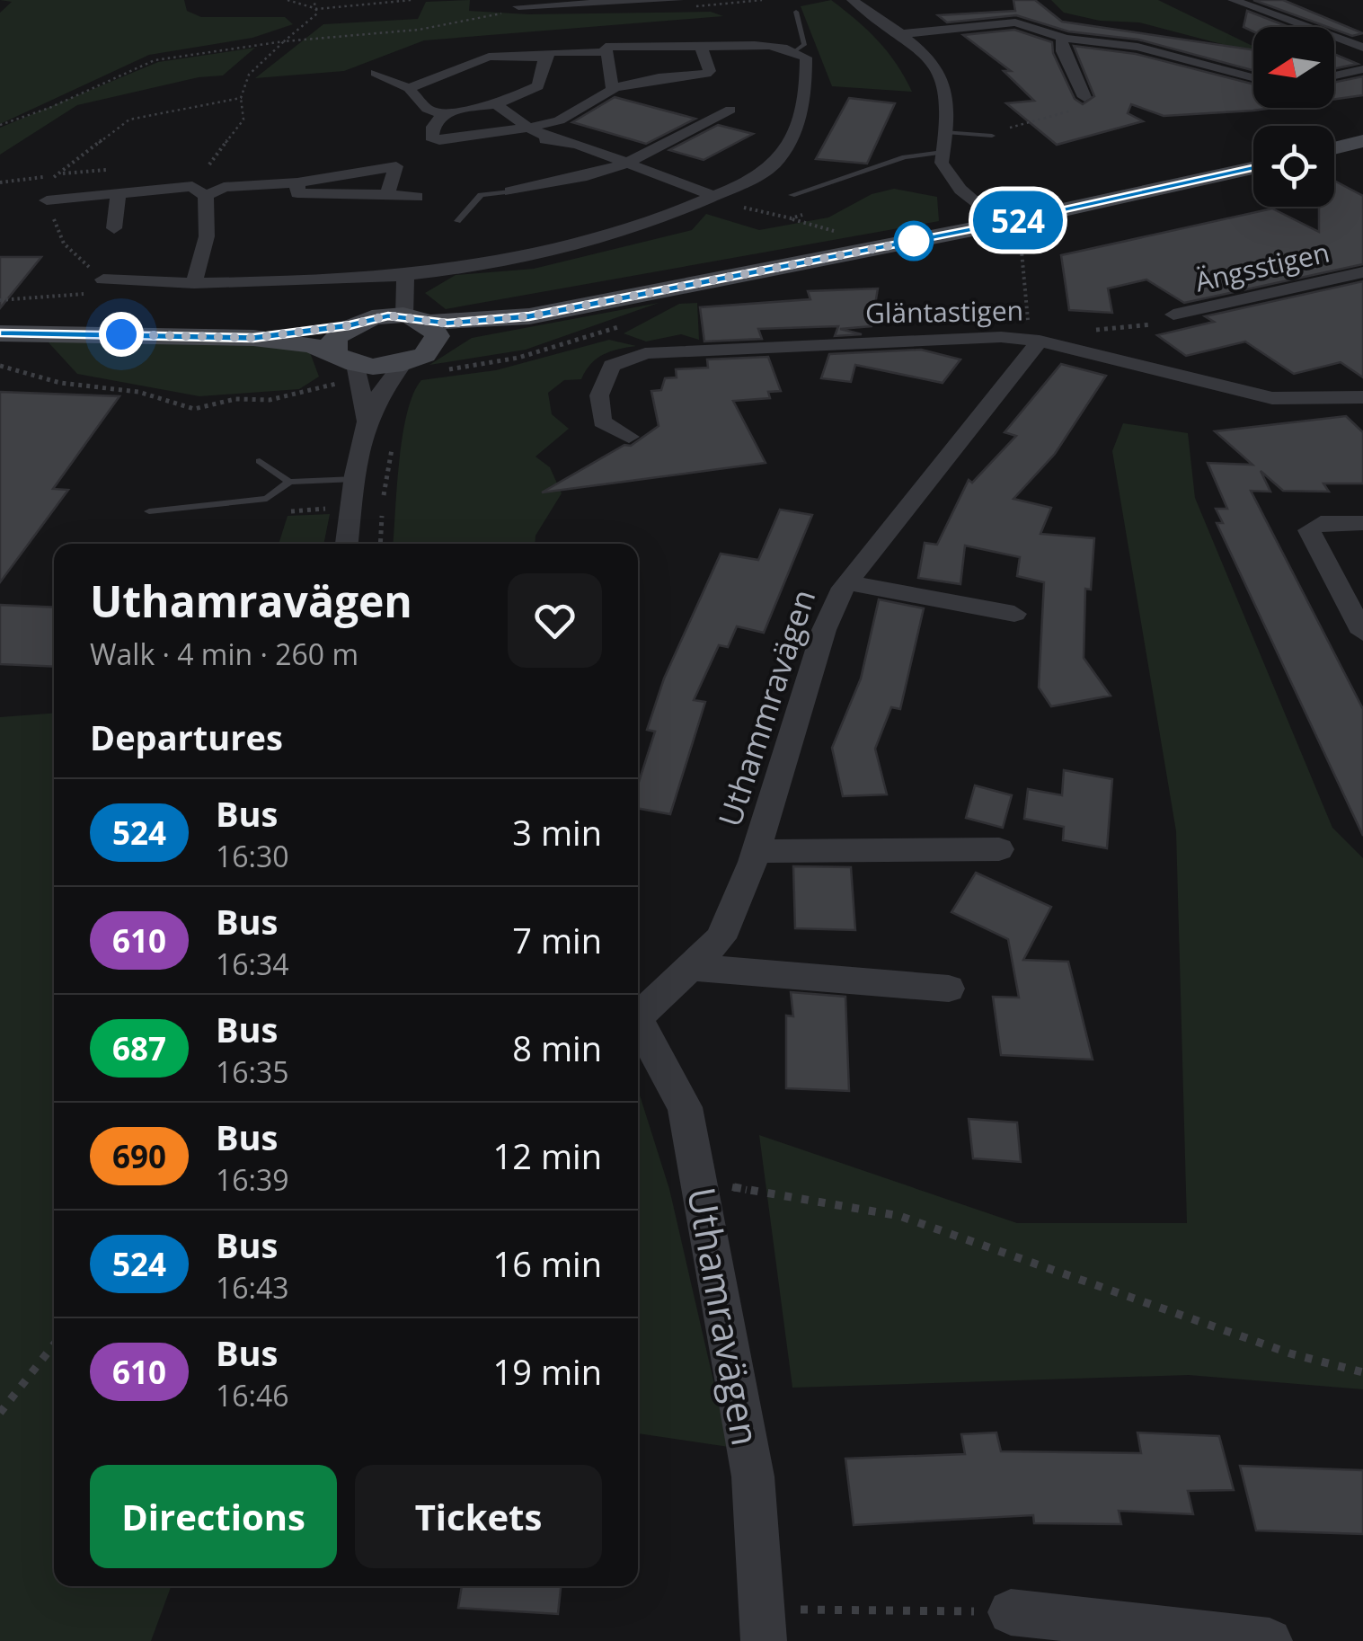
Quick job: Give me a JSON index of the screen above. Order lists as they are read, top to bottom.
{
  "streets": {
    "street": [
      "Ängsstigen",
      "Gläntastigen",
      "Uthammravägen",
      "Uthamravägen"
    ]
  },
  "crossings": [
    ["Gläntastigen", "Uthammravägen"]
  ],
  "lines": ["bus line 524"],
  "north": "left",
  "page": {
    "on_map": "524",
    "heading": [
      ["Uthamravägen", "Walk · 4 min · 260 m"],
      "Departures"
    ],
    "list": [
      {
        "mark": "524",
        "name": "Bus",
        "note": "16:30",
        "value": "3 min"
      },
      {
        "mark": "610",
        "name": "Bus",
        "note": "16:34",
        "value": "7 min"
      },
      {
        "mark": "687",
        "name": "Bus",
        "note": "16:35",
        "value": "8 min"
      },
      {
        "mark": "690",
        "name": "Bus",
        "note": "16:39",
        "value": "12 min"
      },
      {
        "mark": "524",
        "name": "Bus",
        "note": "16:43",
        "value": "16 min"
      },
      {
        "mark": "610",
        "name": "Bus",
        "note": "16:46",
        "value": "19 min"
      }
    ],
    "buttons": ["Directions", "Tickets"]
  }
}
